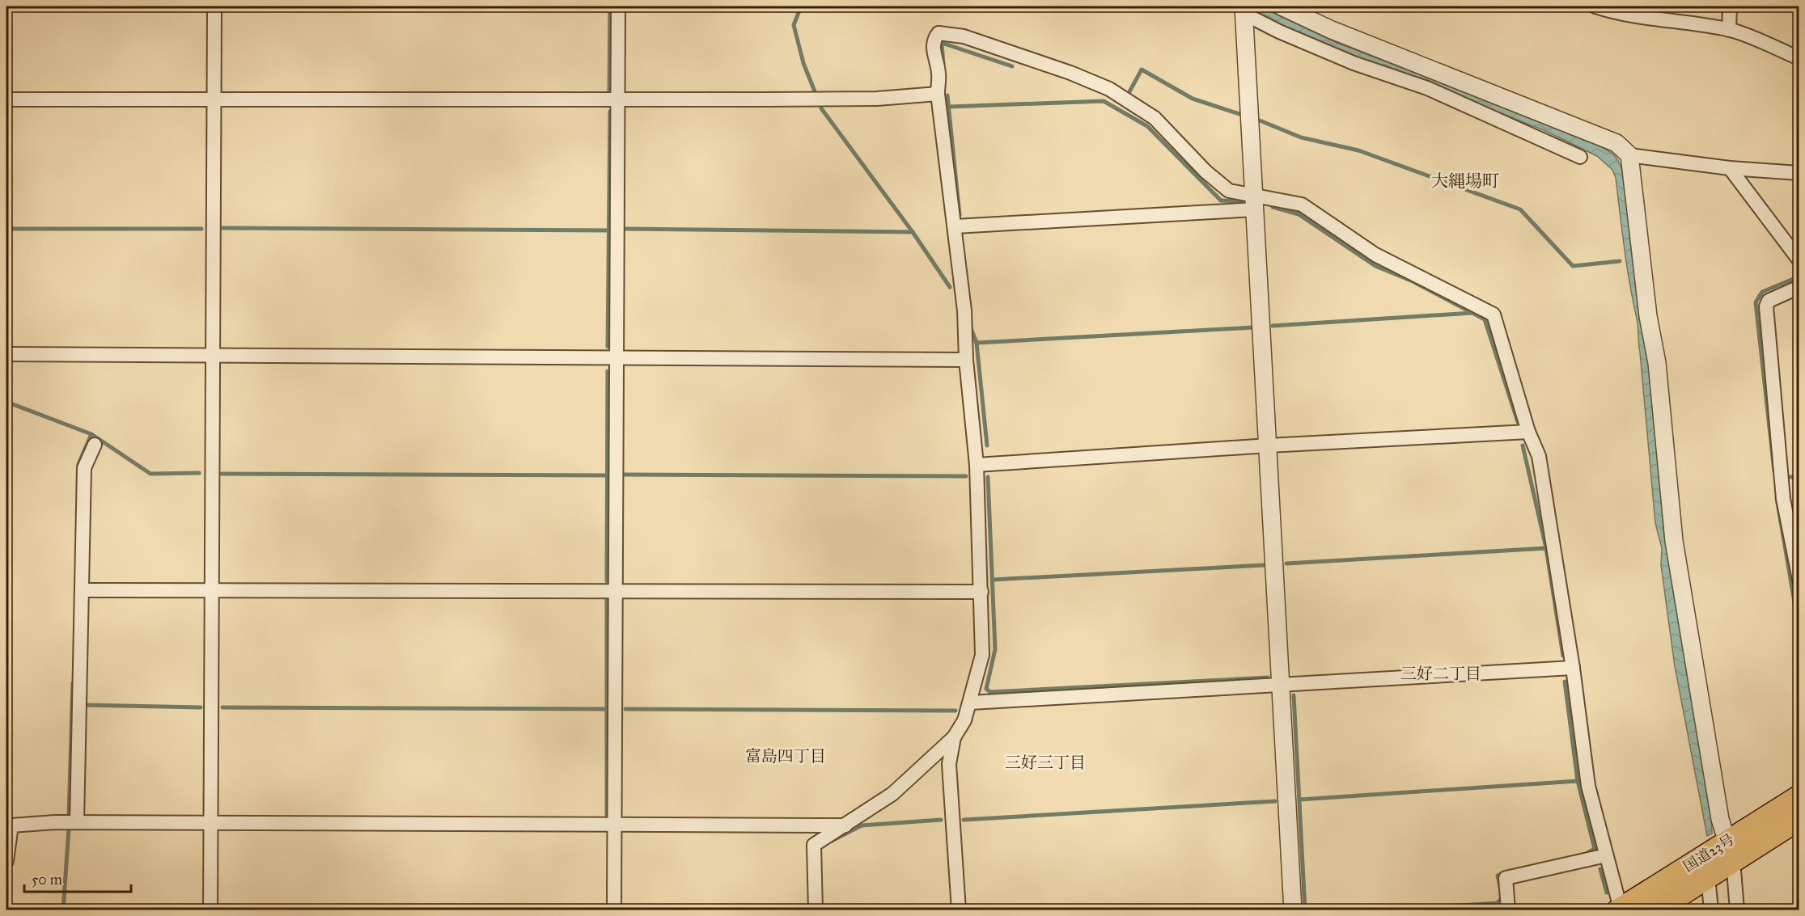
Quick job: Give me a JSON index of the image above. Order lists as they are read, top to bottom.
{
  "streets": {
    "highway": ["国道23号"]
  },
  "districts": [
    "大縄場町",
    "三好二丁目",
    "富島四丁目",
    "三好三丁目"
  ],
  "scale_bar": "50 m"
}
